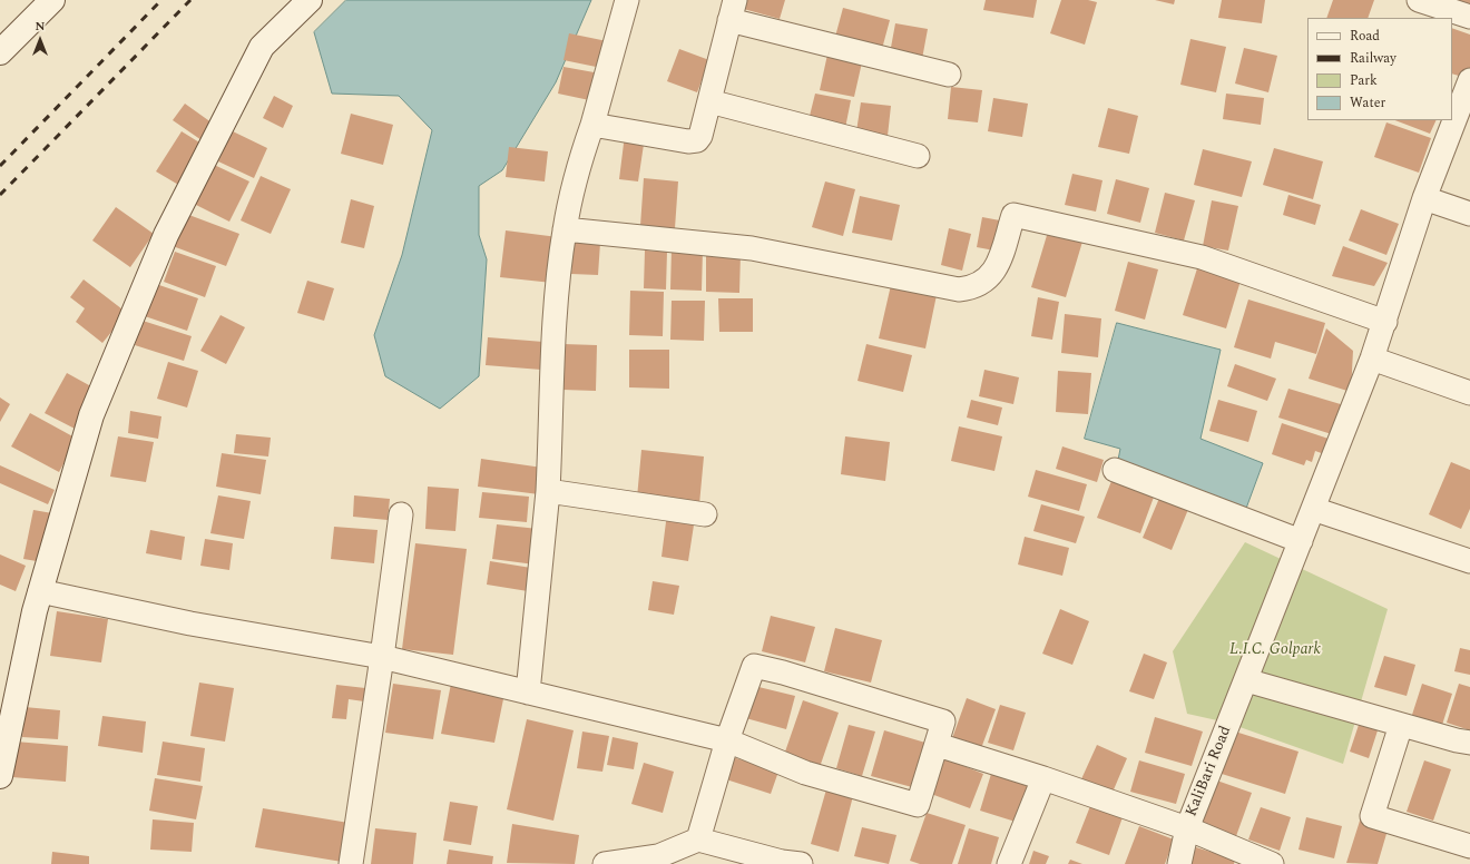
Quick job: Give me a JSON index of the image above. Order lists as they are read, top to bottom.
{
  "streets": {
    "street": ["KaliBari Road"]
  },
  "parks": ["L.I.C. Golpark"],
  "legend": [
    "Road",
    "Railway",
    "Park",
    "Water"
  ],
  "north": "top"
}
